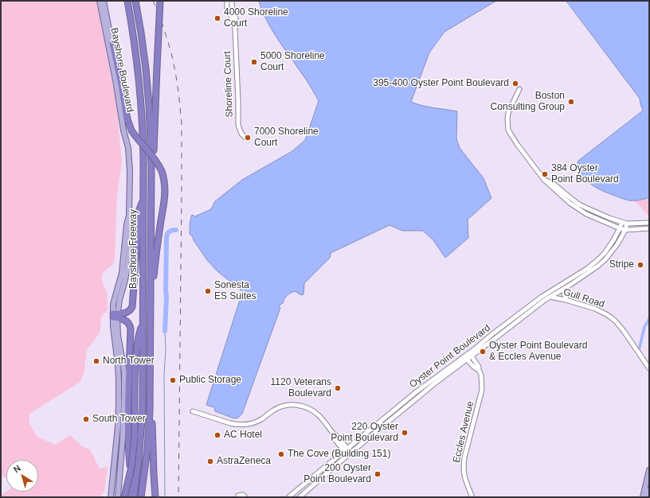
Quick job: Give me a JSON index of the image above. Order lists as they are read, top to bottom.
{
  "streets": {
    "highway": ["Bayshore Freeway"],
    "main road": ["Bayshore Boulevard"],
    "street": [
      "Shoreline Court",
      "Gull Road",
      "Oyster Point Boulevard",
      "Eccles Avenue"
    ]
  },
  "crossings": [
    ["Gull Road", "Oyster Point Boulevard"],
    ["Oyster Point Boulevard", "Eccles Avenue"]
  ],
  "places": [
    "4000 Shoreline Court",
    "5000 Shoreline Court",
    "395-400 Oyster Point Boulevard",
    "Boston Consulting Group",
    "7000 Shoreline Court",
    "384 Oyster Point Boulevard",
    "Stripe",
    "Sonesta ES Suites",
    "Oyster Point Boulevard & Eccles Avenue",
    "North Tower",
    "Public Storage",
    "1120 Veterans Boulevard",
    "South Tower",
    "220 Oyster Point Boulevard",
    "AC Hotel",
    "The Cove (Building 151)",
    "AstraZeneca",
    "200 Oyster Point Boulevard"
  ],
  "north": "top left"
}
